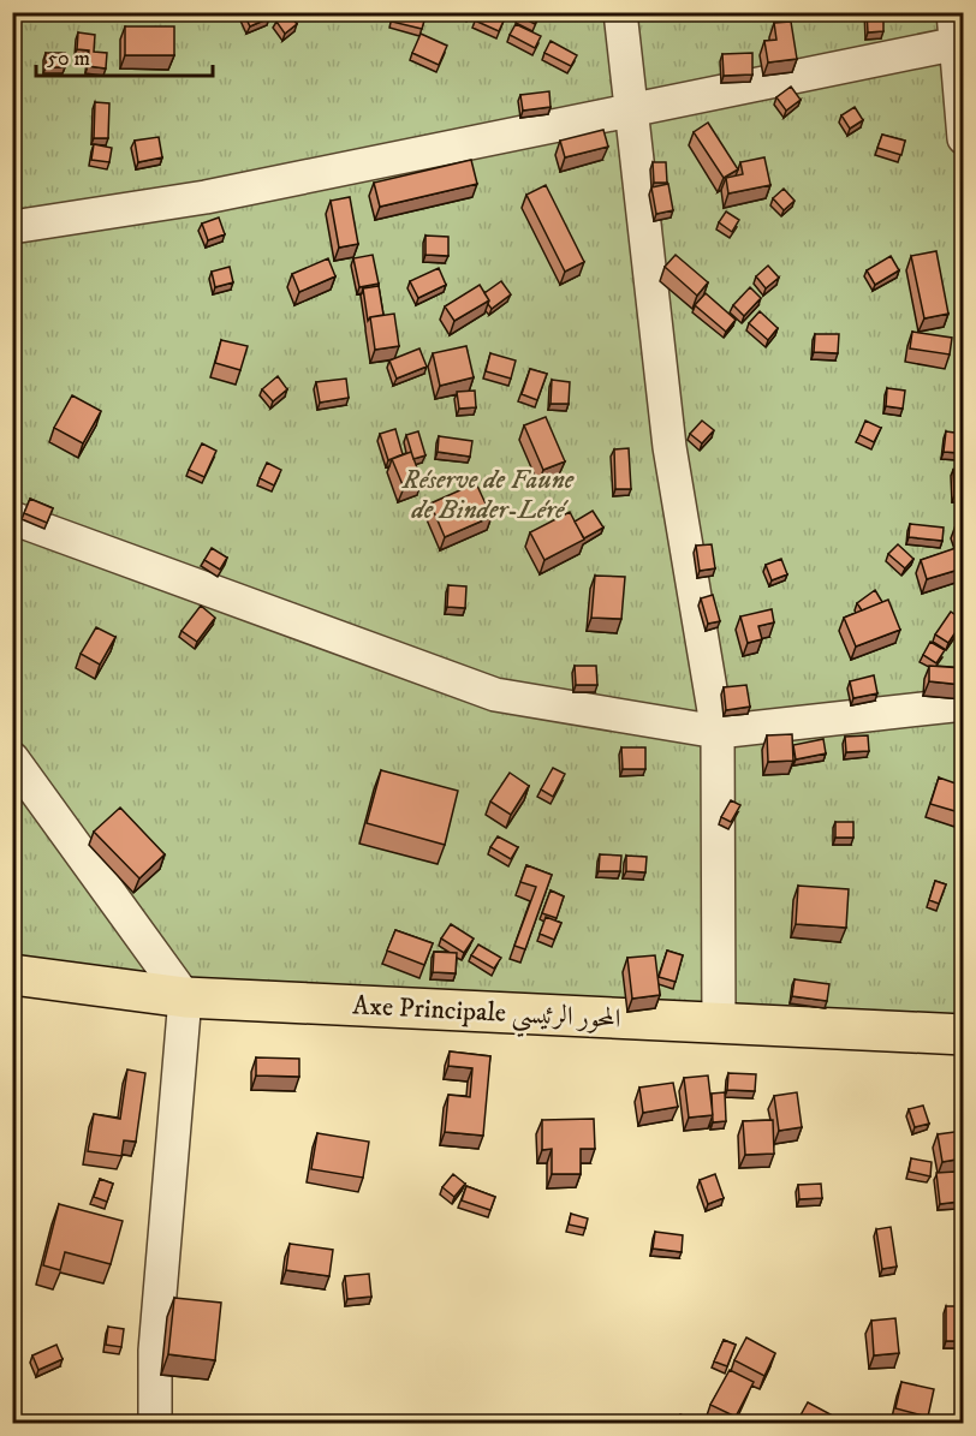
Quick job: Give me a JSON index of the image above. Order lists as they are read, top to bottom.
{
  "streets": {
    "main road": ["Axe Principale المحور الرئيسي"]
  },
  "parks": ["Réserve de Faune de Binder-Léré"],
  "scale_bar": "50 m"
}
